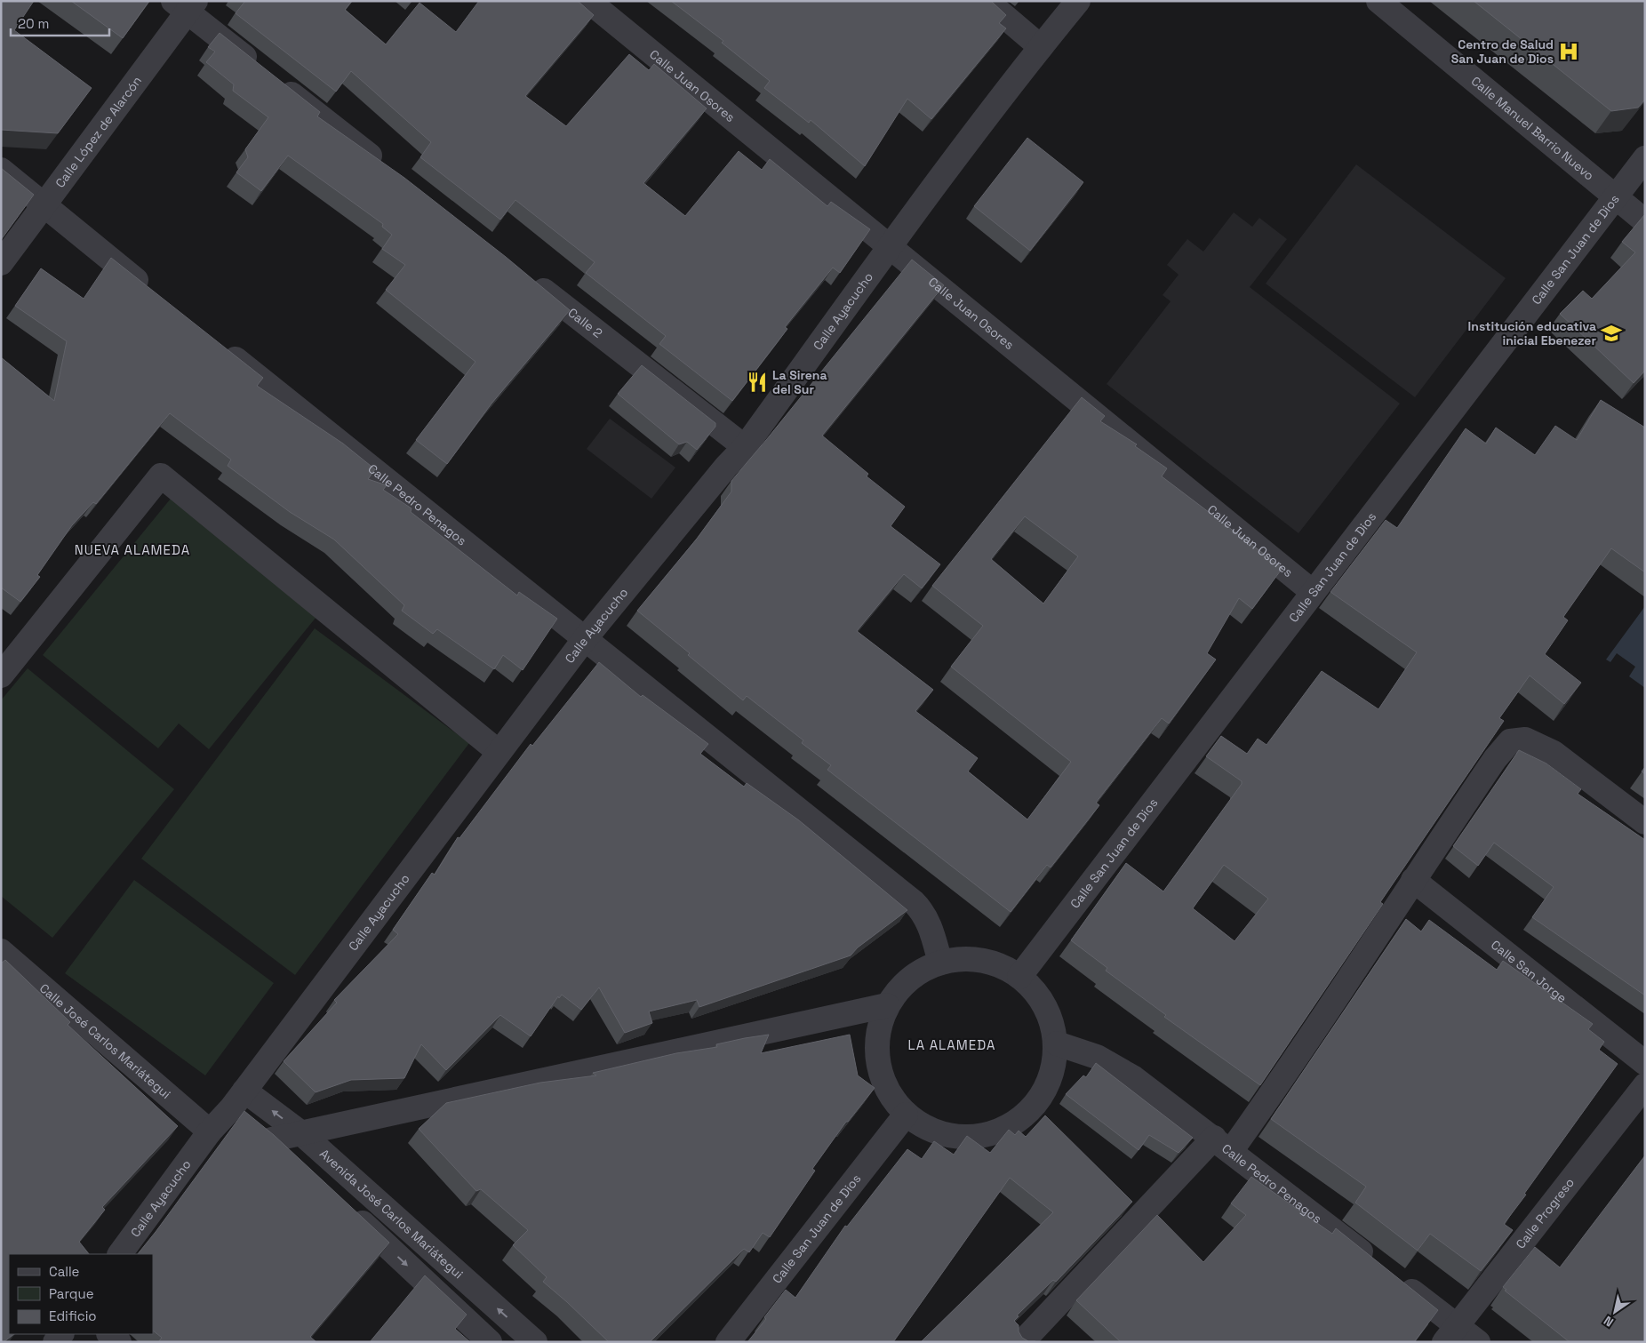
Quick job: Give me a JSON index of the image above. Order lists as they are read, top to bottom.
{
  "streets": {
    "street": [
      "Calle Juan Osores",
      "Calle Manuel Barrio Nuevo",
      "Calle López de Alarcón",
      "Calle San Juan de Dios",
      "Calle Ayacucho",
      "Calle 2",
      "Calle Pedro Penagos",
      "Calle San Jorge",
      "Calle José Carlos Mariátegui",
      "Calle Progreso",
      "Avenida José Carlos Mariátegui"
    ]
  },
  "crossings": [
    ["Calle Juan Osores", "Calle San Juan de Dios"],
    ["Calle Juan Osores", "Calle Ayacucho"],
    ["Calle Manuel Barrio Nuevo", "Calle San Juan de Dios"],
    ["Calle Ayacucho", "Calle 2"],
    ["Calle Ayacucho", "Calle Pedro Penagos"],
    ["Calle Ayacucho", "Calle José Carlos Mariátegui"],
    ["Calle Ayacucho", "Avenida José Carlos Mariátegui"],
    ["Calle Pedro Penagos", "Calle Progreso"]
  ],
  "districts": ["NUEVA ALAMEDA", "LA ALAMEDA"],
  "places": {
    "hospital": ["Centro de Salud San Juan de Dios"],
    "school or university": ["Institución educativa inicial Ebenezer"],
    "restaurant": ["La Sirena del Sur"]
  },
  "legend": ["Calle", "Parque", "Edificio"],
  "scale_bar": "20 m",
  "north": "bottom left"
}
